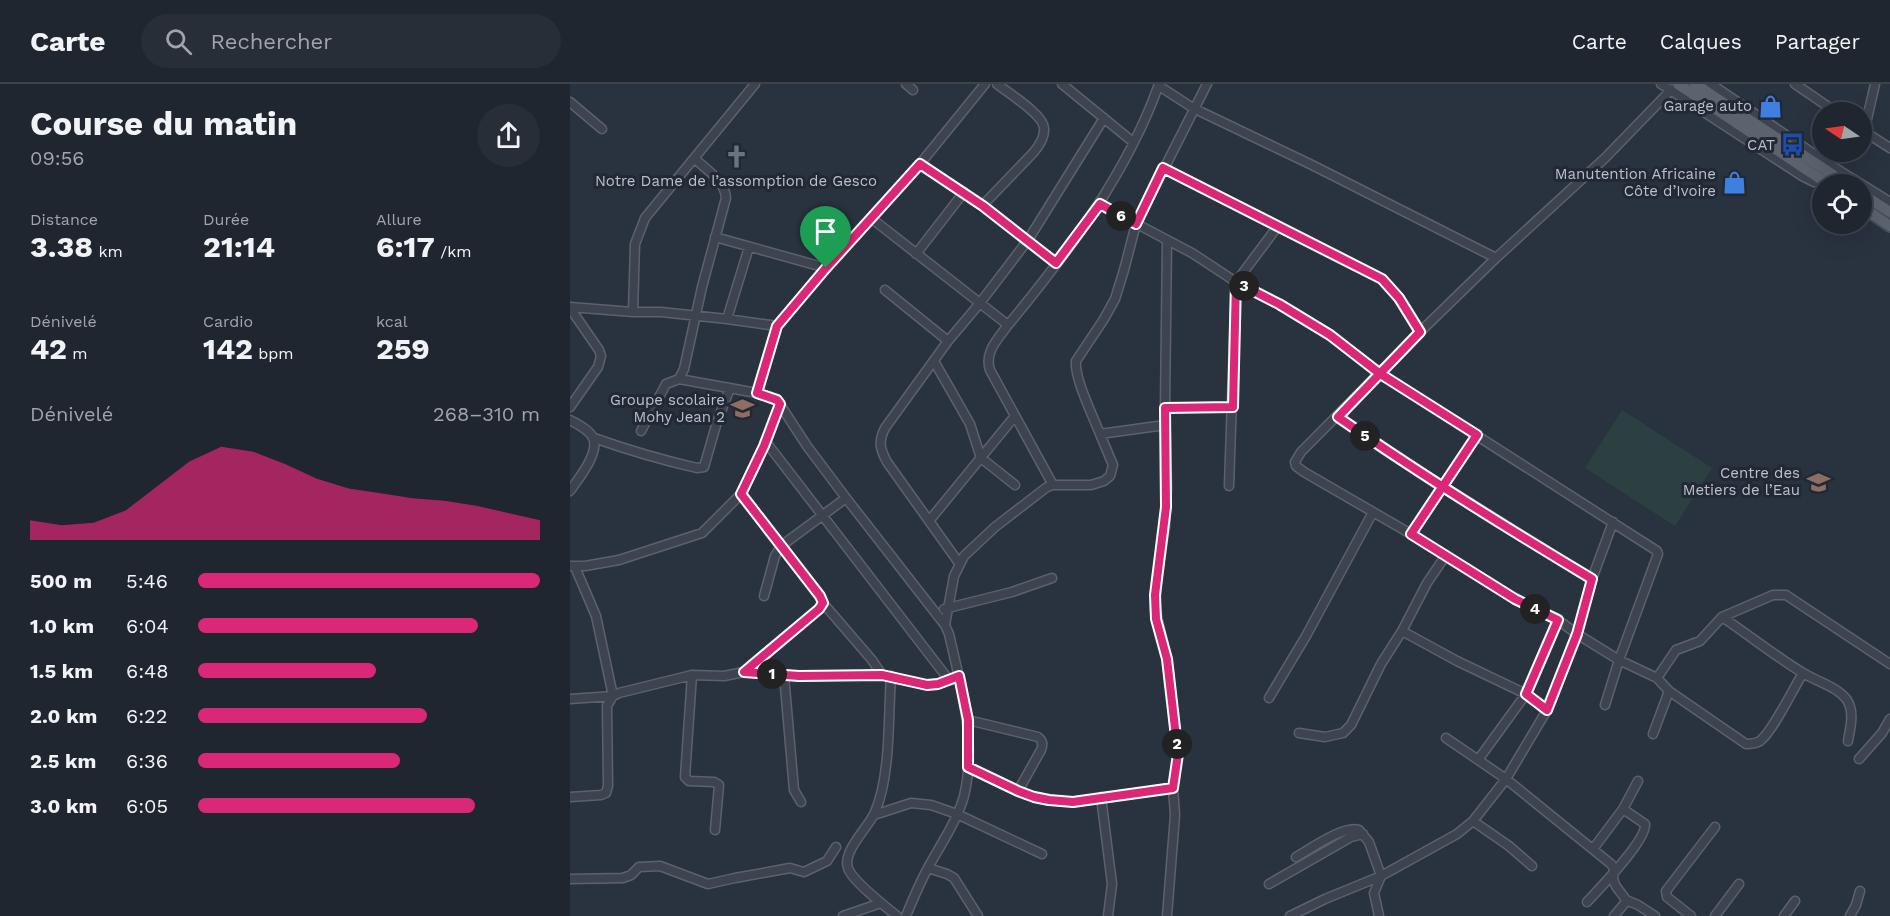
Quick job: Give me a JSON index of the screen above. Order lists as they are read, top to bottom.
{
  "places": {
    "shop": ["Garage auto", "Manutention Africaine Côte d’Ivoire"],
    "bus stop": ["CAT"],
    "church": ["Notre Dame de l’assomption de Gesco"],
    "school or university": ["Groupe scolaire Mohy Jean 2", "Centre des Metiers de l’Eau"]
  },
  "north": "left",
  "page": {
    "header": "Carte",
    "search": "Rechercher",
    "nav": ["Carte", "Calques", "Partager"],
    "heading": ["Course du matin", "09:56"],
    "stats": [
      ["Distance", "3.38 km"],
      ["Durée", "21:14"],
      ["Allure", "6:17 /km"],
      ["Dénivelé", "42 m"],
      ["Cardio", "142 bpm"],
      ["kcal", "259"]
    ],
    "pins": [
      "6",
      "3",
      "5",
      "4",
      "1",
      "2"
    ],
    "chart": ["Dénivelé", "268–310 m"],
    "list": [
      {
        "name": "500 m",
        "note": "5:46"
      },
      {
        "name": "1.0 km",
        "note": "6:04"
      },
      {
        "name": "1.5 km",
        "note": "6:48"
      },
      {
        "name": "2.0 km",
        "note": "6:22"
      },
      {
        "name": "2.5 km",
        "note": "6:36"
      },
      {
        "name": "3.0 km",
        "note": "6:05"
      }
    ]
  }
}
